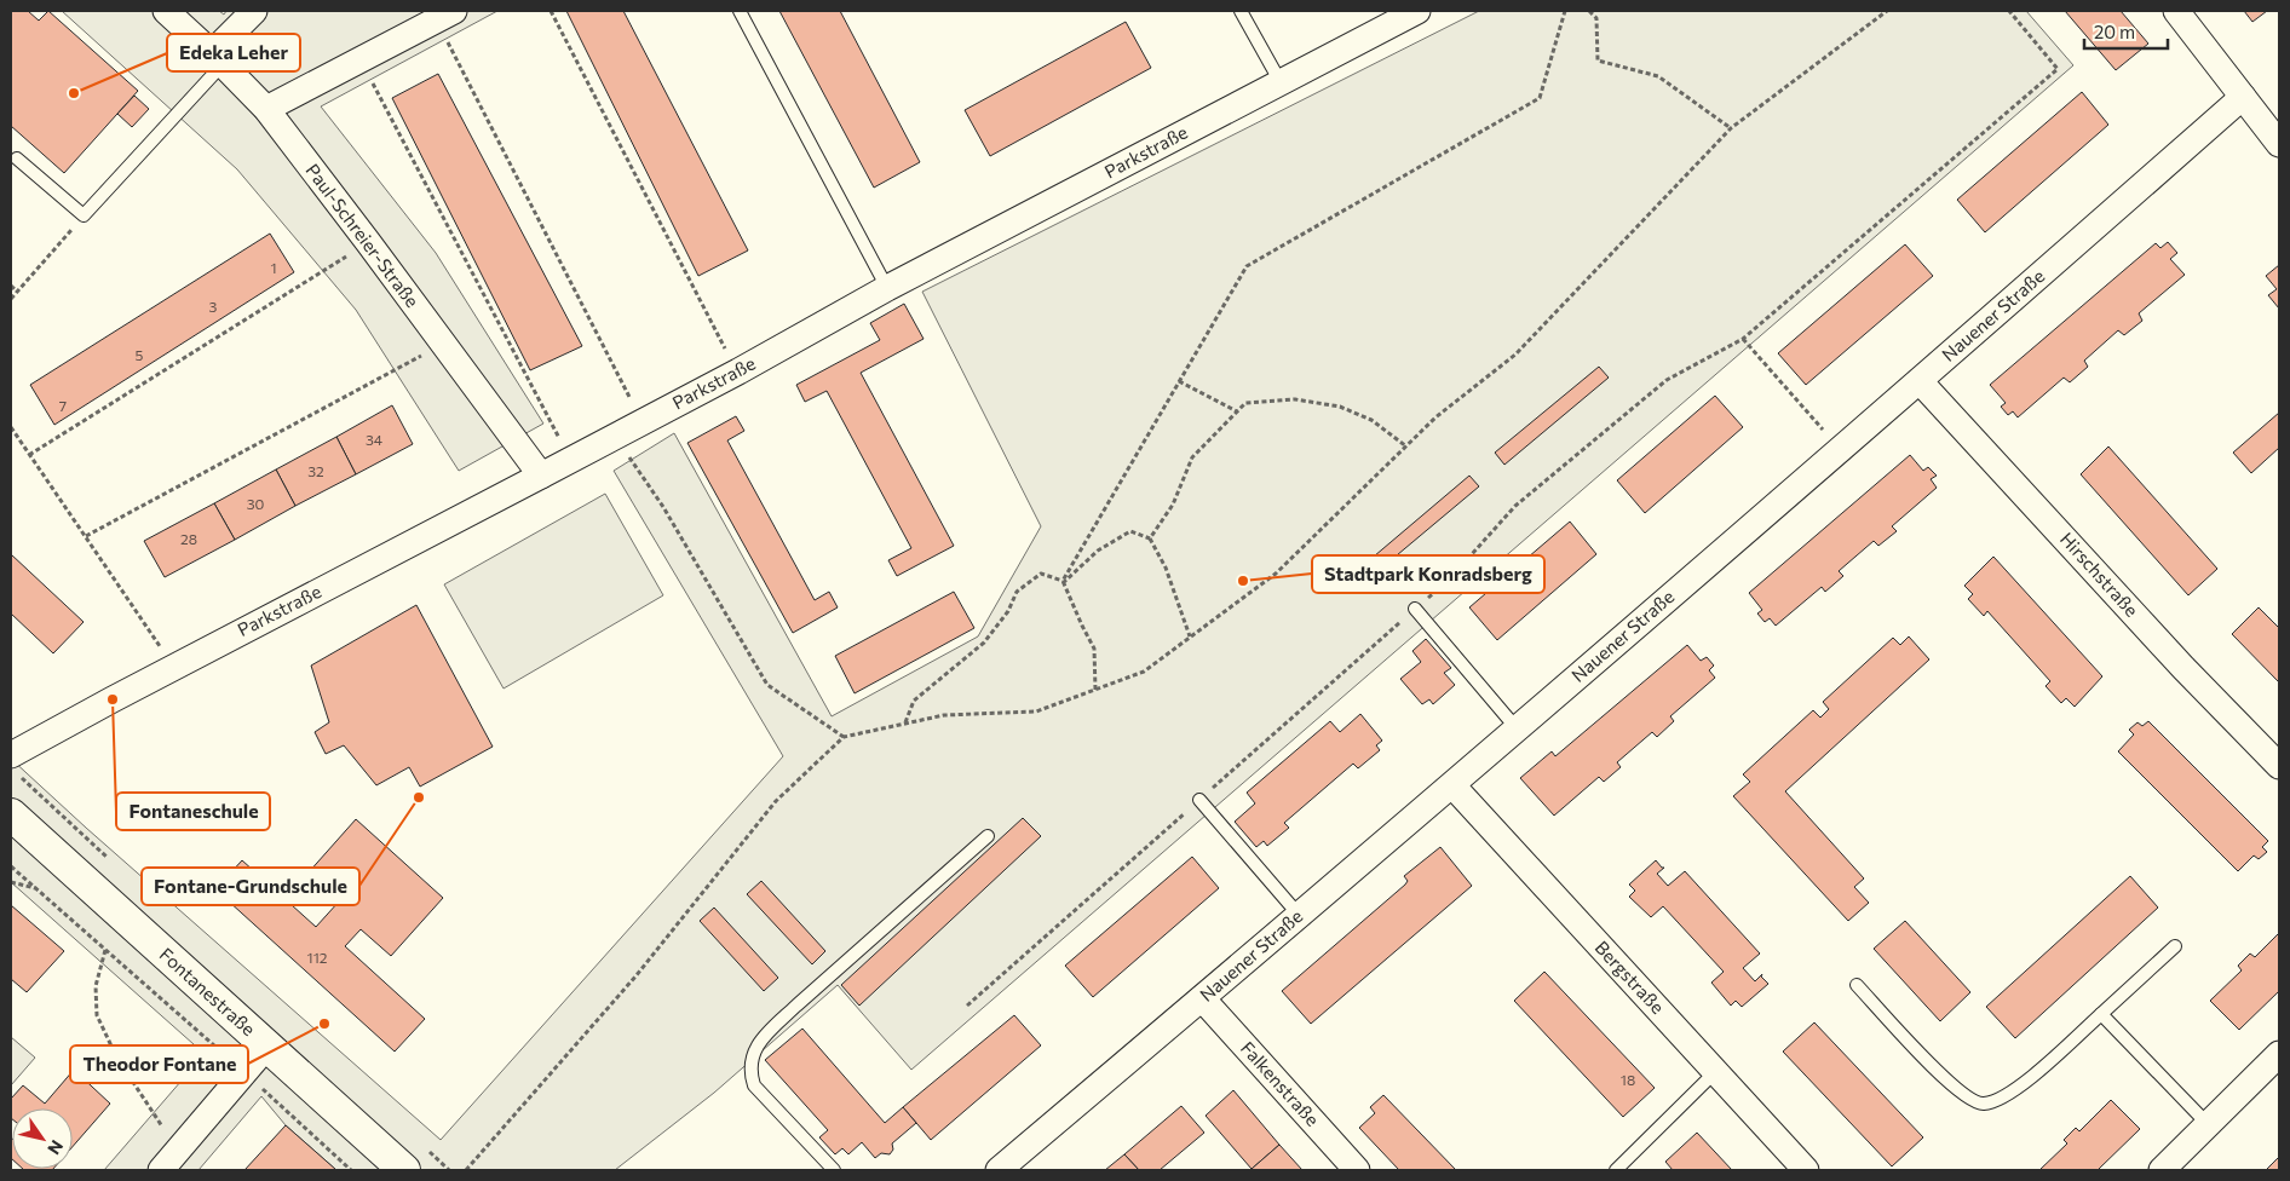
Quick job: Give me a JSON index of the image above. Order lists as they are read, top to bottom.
{
  "streets": {
    "street": [
      "Parkstraße",
      "Paul-Schreier-Straße",
      "Nauener Straße",
      "Hirschstraße",
      "Bergstraße",
      "Fontanestraße",
      "Falkenstraße"
    ]
  },
  "crossings": [
    ["Parkstraße", "Paul-Schreier-Straße"],
    ["Nauener Straße", "Hirschstraße"],
    ["Nauener Straße", "Bergstraße"],
    ["Nauener Straße", "Falkenstraße"]
  ],
  "places": [
    "Edeka Leher",
    "Stadtpark Konradsberg",
    "Fontaneschule",
    "Fontane-Grundschule",
    "Theodor Fontane"
  ],
  "house_numbers": [
    "1",
    "3",
    "5",
    "7",
    "34",
    "32",
    "30",
    "28",
    "112",
    "18"
  ],
  "scale_bar": "20 m",
  "north": "bottom right"
}
